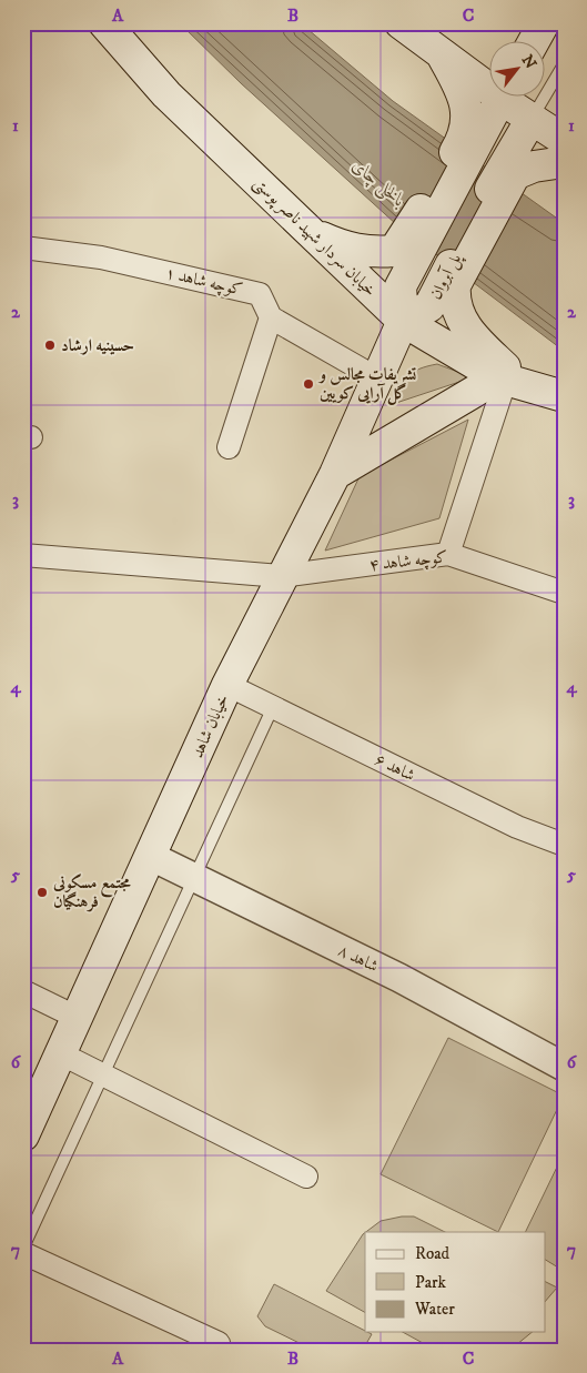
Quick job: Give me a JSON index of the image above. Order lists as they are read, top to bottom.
{
  "streets": {
    "main road": ["خیابان سردار شهید ناصر پوستی", "پل آبروان", "خیابان شاهد"],
    "street": [
      "کوچه شاهد ۱",
      "کوچه شاهد ۴",
      "شاهد ۶",
      "شاهد ۸"
    ]
  },
  "crossings": [
    ["خیابان سردار شهید ناصر پوستی", "پل آبروان"],
    ["خیابان سردار شهید ناصر پوستی", "خیابان شاهد"],
    ["پل آبروان", "خیابان شاهد"],
    ["کوچه شاهد ۴", "خیابان شاهد"],
    ["خیابان شاهد", "شاهد ۶"],
    ["خیابان شاهد", "شاهد ۸"]
  ],
  "water": ["بالخلی چای"],
  "places": ["حسینیه ارشاد", "تشریفات مجالس و گل آرایی کویین", "مجتمع مسکونی فرهنگیان"],
  "legend": ["Road", "Park", "Water"],
  "north": "top right",
  "grid": {
    "columns": ["A", "B", "C"],
    "rows": [
      "1",
      "2",
      "3",
      "4",
      "5",
      "6",
      "7"
    ]
  }
}
